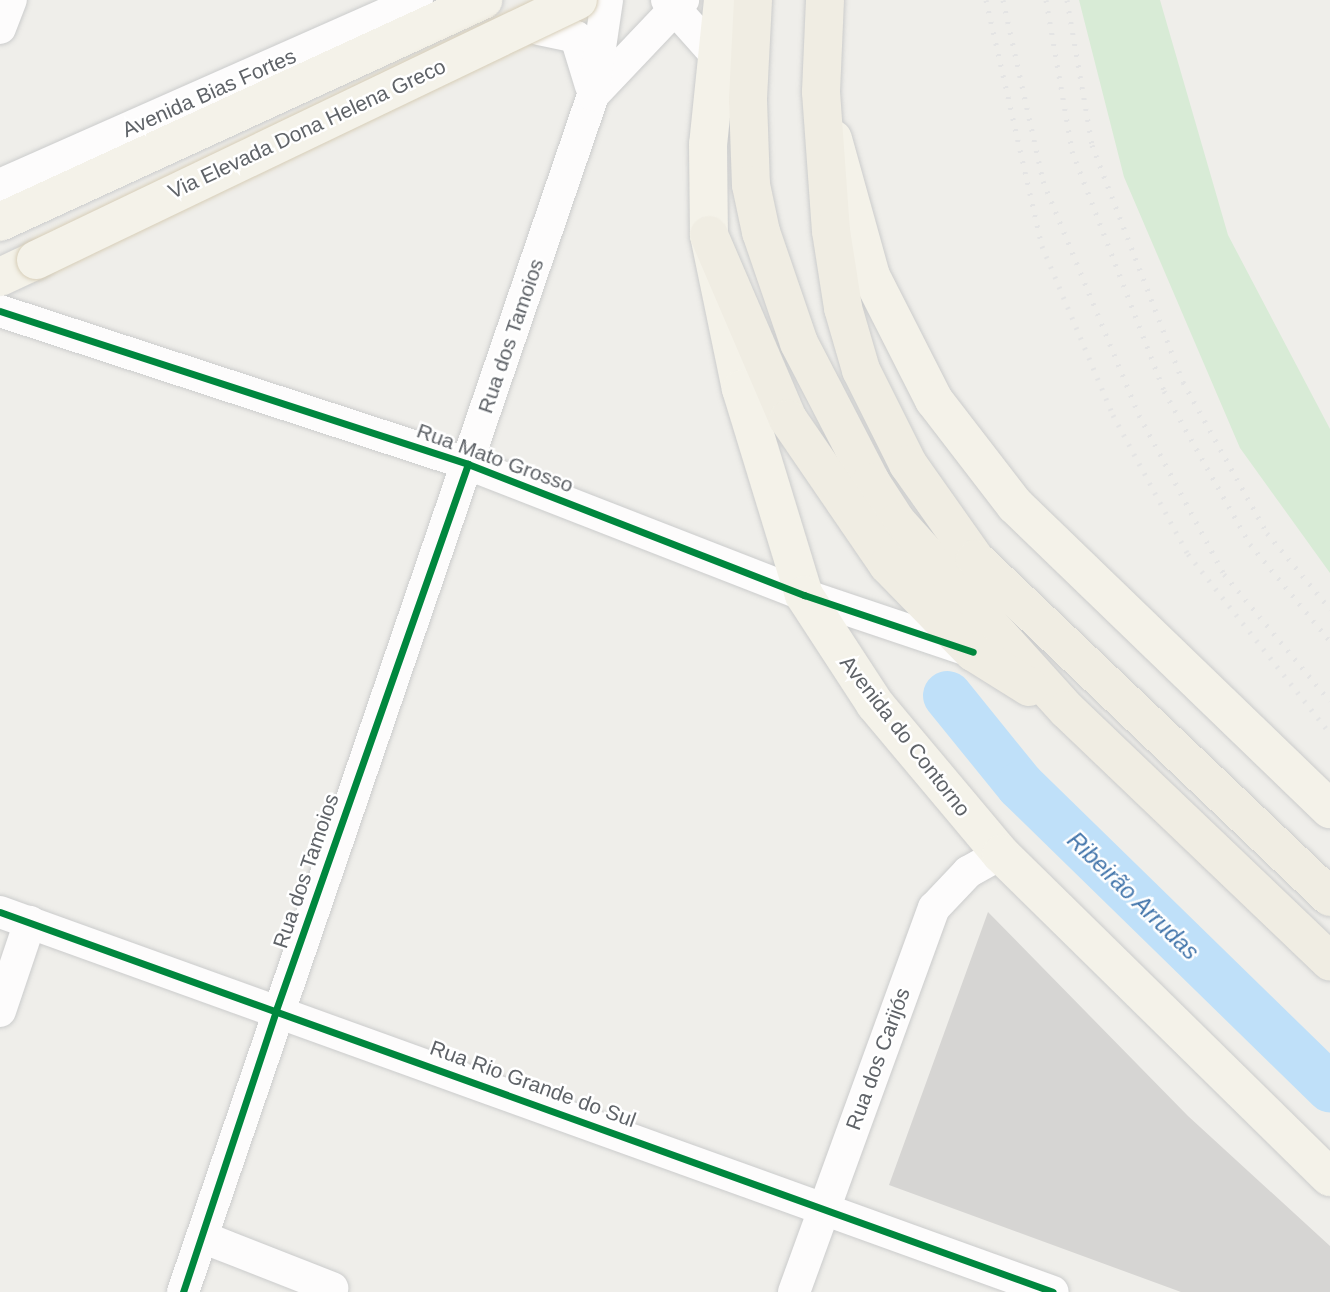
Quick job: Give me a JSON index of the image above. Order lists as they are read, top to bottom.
{
  "streets": {
    "main road": ["Via Elevada Dona Helena Greco", "Avenida do Contorno"],
    "street": [
      "Avenida Bias Fortes",
      "Rua dos Tamoios",
      "Rua Mato Grosso",
      "Rua dos Carijós",
      "Rua Rio Grande do Sul"
    ]
  },
  "crossings": [
    ["Avenida Bias Fortes", "Via Elevada Dona Helena Greco"],
    ["Rua dos Tamoios", "Rua Mato Grosso"],
    ["Rua dos Tamoios", "Rua Rio Grande do Sul"],
    ["Rua Mato Grosso", "Avenida do Contorno"],
    ["Avenida do Contorno", "Rua dos Carijós"],
    ["Rua dos Carijós", "Rua Rio Grande do Sul"]
  ],
  "water": ["Ribeirão Arrudas"]
}
